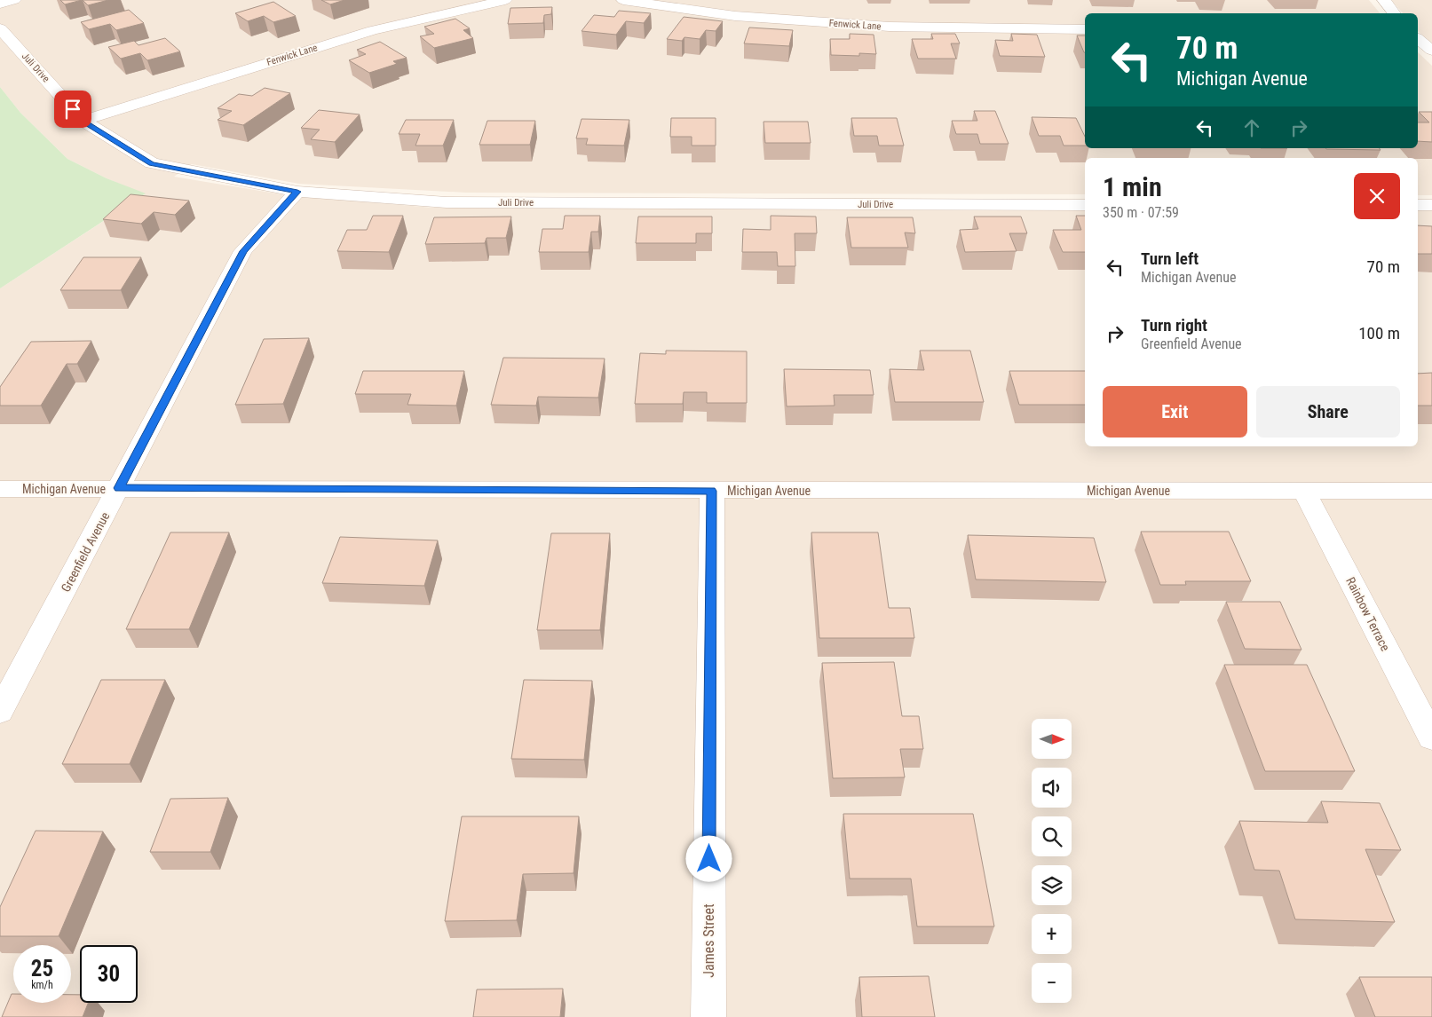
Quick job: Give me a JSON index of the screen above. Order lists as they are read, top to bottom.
{
  "streets": {
    "street": [
      "Fenwick Lane",
      "Juli Drive",
      "Michigan Avenue",
      "Greenfield Avenue",
      "Rainbow Terrace",
      "James Street"
    ]
  },
  "crossings": [
    ["Fenwick Lane", "Juli Drive"],
    ["Juli Drive", "Greenfield Avenue"],
    ["Michigan Avenue", "Greenfield Avenue"],
    ["Michigan Avenue", "Rainbow Terrace"],
    ["Michigan Avenue", "James Street"]
  ],
  "north": "right",
  "page": {
    "turn": ["70 m", "Michigan Avenue"],
    "heading": ["1 min", "350 m · 07:59"],
    "list": [
      {
        "name": "Turn left",
        "note": "Michigan Avenue",
        "value": "70 m"
      },
      {
        "name": "Turn right",
        "note": "Greenfield Avenue",
        "value": "100 m"
      }
    ],
    "buttons": ["Exit", "Share"],
    "map_buttons": ["+", "−"],
    "speed": "25 km/h",
    "limit": "30"
  }
}
